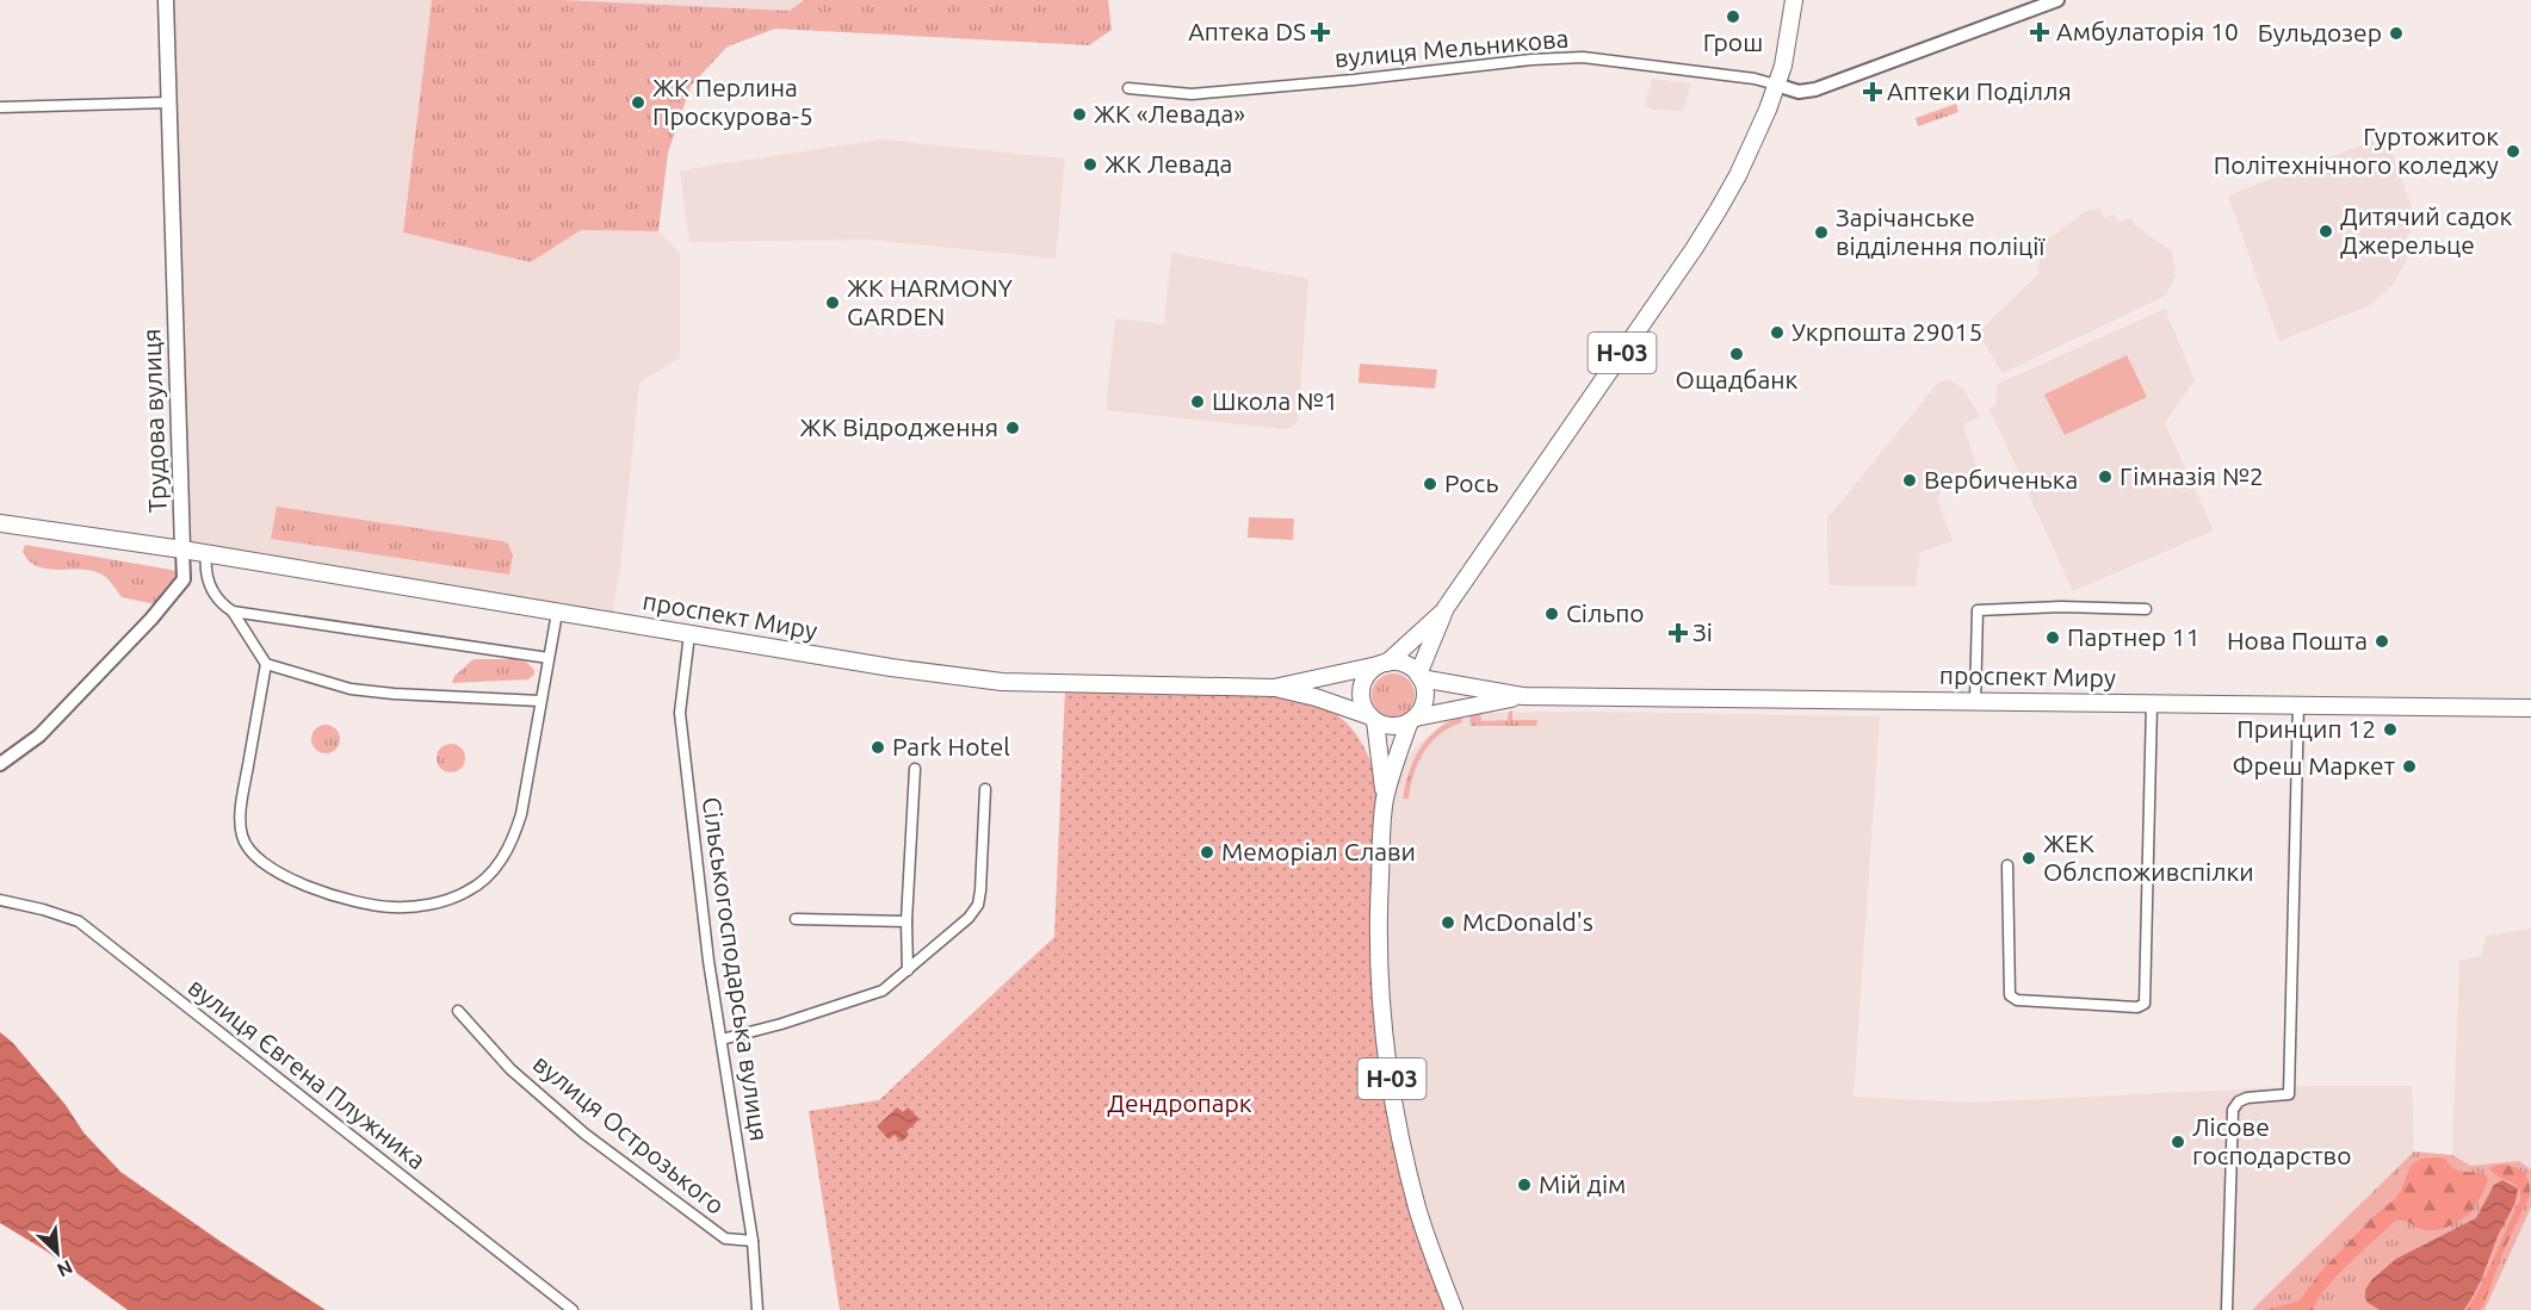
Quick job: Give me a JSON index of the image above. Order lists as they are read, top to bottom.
{
  "streets": {
    "main road": ["Н-03", "Трудова вулиця", "проспект Миру"],
    "street": [
      "вулиця Мельникова",
      "Сільськогосподарська вулиця",
      "вулиця Євгена Плужника",
      "вулиця Острозького"
    ]
  },
  "crossings": [
    ["вулиця Мельникова", "Н-03"],
    ["Н-03", "проспект Миру"],
    ["Трудова вулиця", "проспект Миру"],
    ["проспект Миру", "Сільськогосподарська вулиця"],
    ["Сільськогосподарська вулиця", "вулиця Острозького"]
  ],
  "parks": ["Дендропарк"],
  "places": {
    "other": [
      "Грош",
      "Бульдозер",
      "ЖК Перлина Проскурова-5",
      "ЖК «Левада»",
      "Гуртожиток Політехнічного коледжу",
      "ЖК Левада",
      "Дитячий садок Джерельце",
      "Зарічанське відділення поліції",
      "ЖК HARMONY GARDEN",
      "Укрпошта 29015",
      "Ощадбанк",
      "Школа №1",
      "ЖК Відродження",
      "Гімназія №2",
      "Вербиченька",
      "Рось",
      "Сільпо",
      "Партнер 11",
      "Нова Пошта",
      "Принцип 12",
      "Park Hotel",
      "Фреш Маркет",
      "Меморіал Слави",
      "ЖЕК Облспоживспілки",
      "McDonald's",
      "Лісове господарство",
      "Мій дім"
    ],
    "health": [
      "Аптека DS",
      "Амбулаторія 10",
      "Аптеки Поділля",
      "Зі"
    ]
  },
  "north": "bottom right"
}
